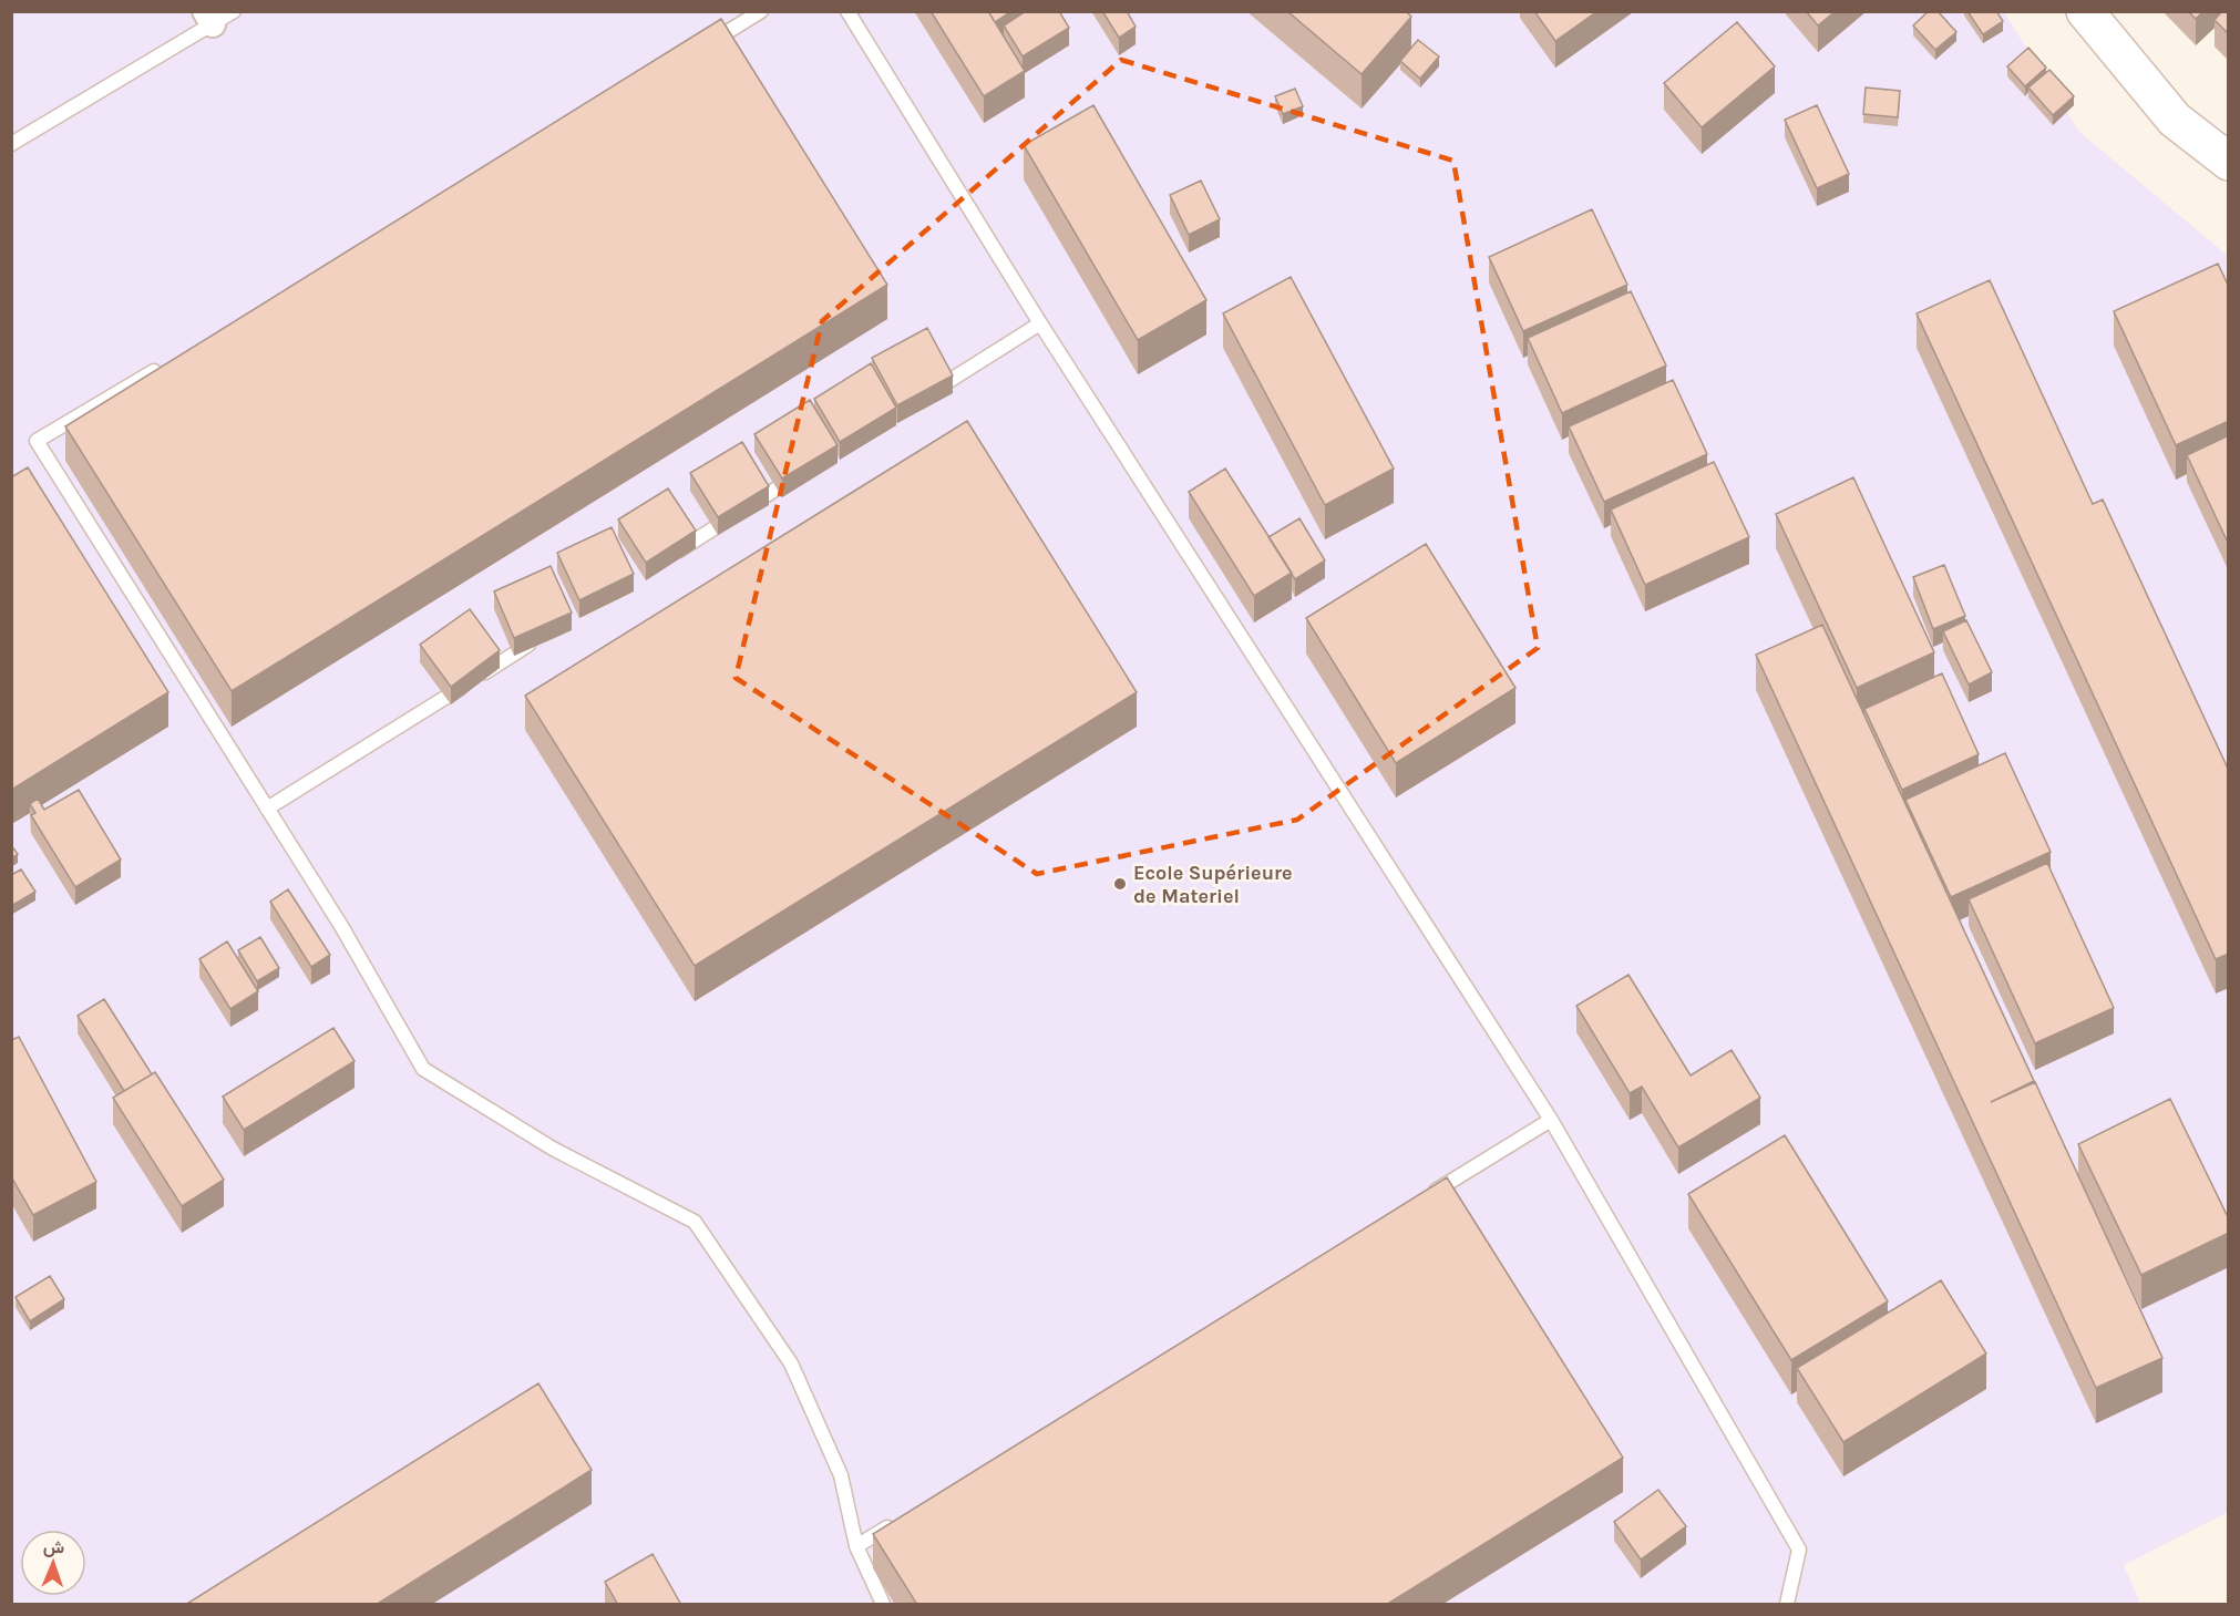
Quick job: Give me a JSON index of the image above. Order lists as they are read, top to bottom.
{
  "places": ["Ecole Supérieure de Materiel"],
  "north": "top"
}
